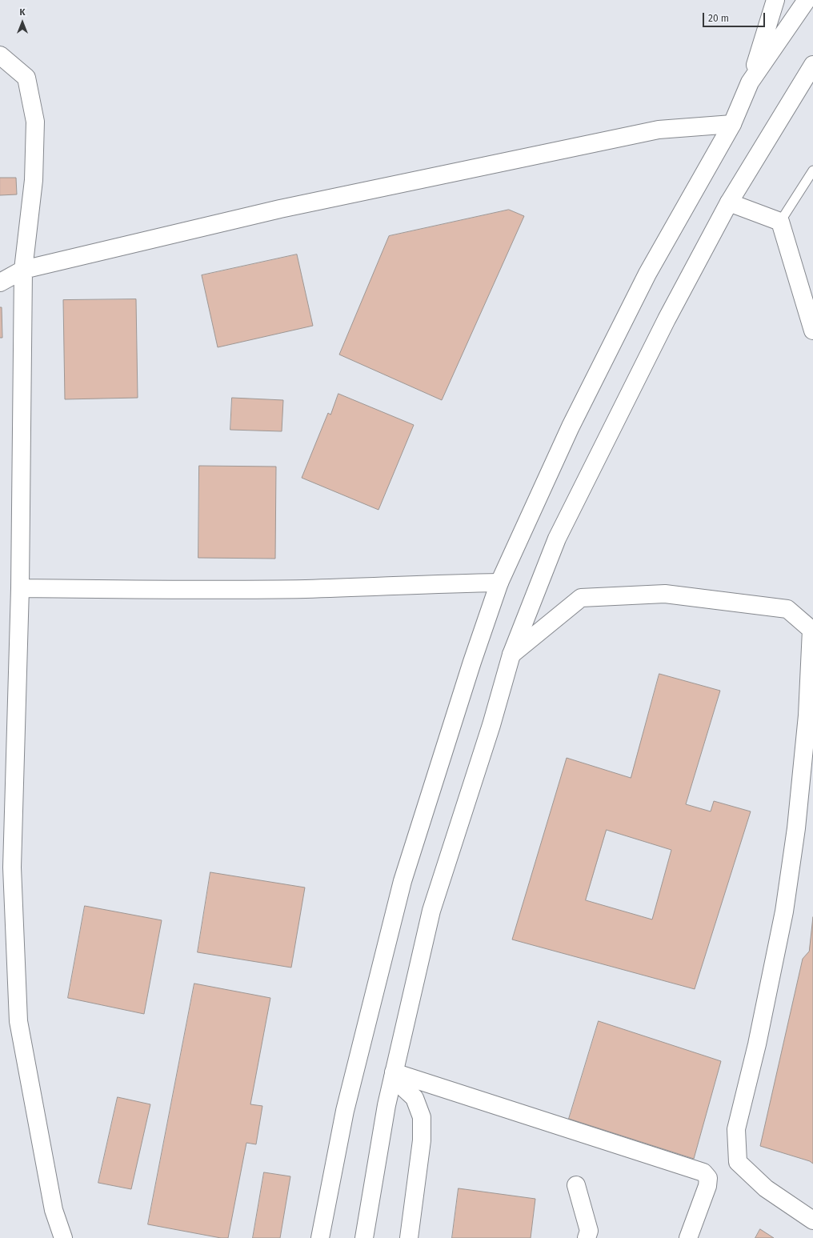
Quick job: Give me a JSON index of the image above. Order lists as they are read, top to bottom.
{
  "scale_bar": "20 m",
  "north": "top"
}
